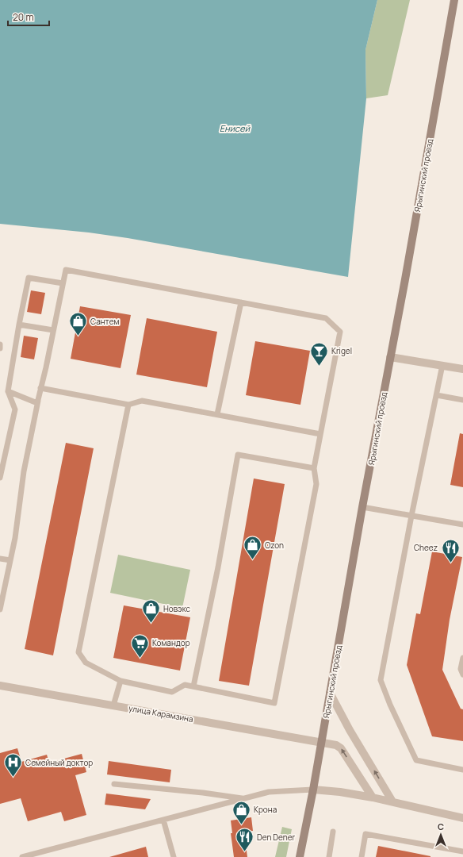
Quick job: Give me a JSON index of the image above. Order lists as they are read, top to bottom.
{
  "streets": {
    "main road": ["Ярыгинский проезд"],
    "street": ["улица Карамзина"]
  },
  "crossings": [
    ["Ярыгинский проезд", "улица Карамзина"]
  ],
  "water": ["Енисей"],
  "places": {
    "shop": [
      "Сантем",
      "Ozon",
      "Новэкс",
      "Крона"
    ],
    "bar": ["Krigel"],
    "restaurant": ["Cheez", "Den Dener"],
    "supermarket": ["Командор"],
    "hospital": ["Семейный доктор"]
  },
  "scale_bar": "20 m",
  "north": "top"
}
